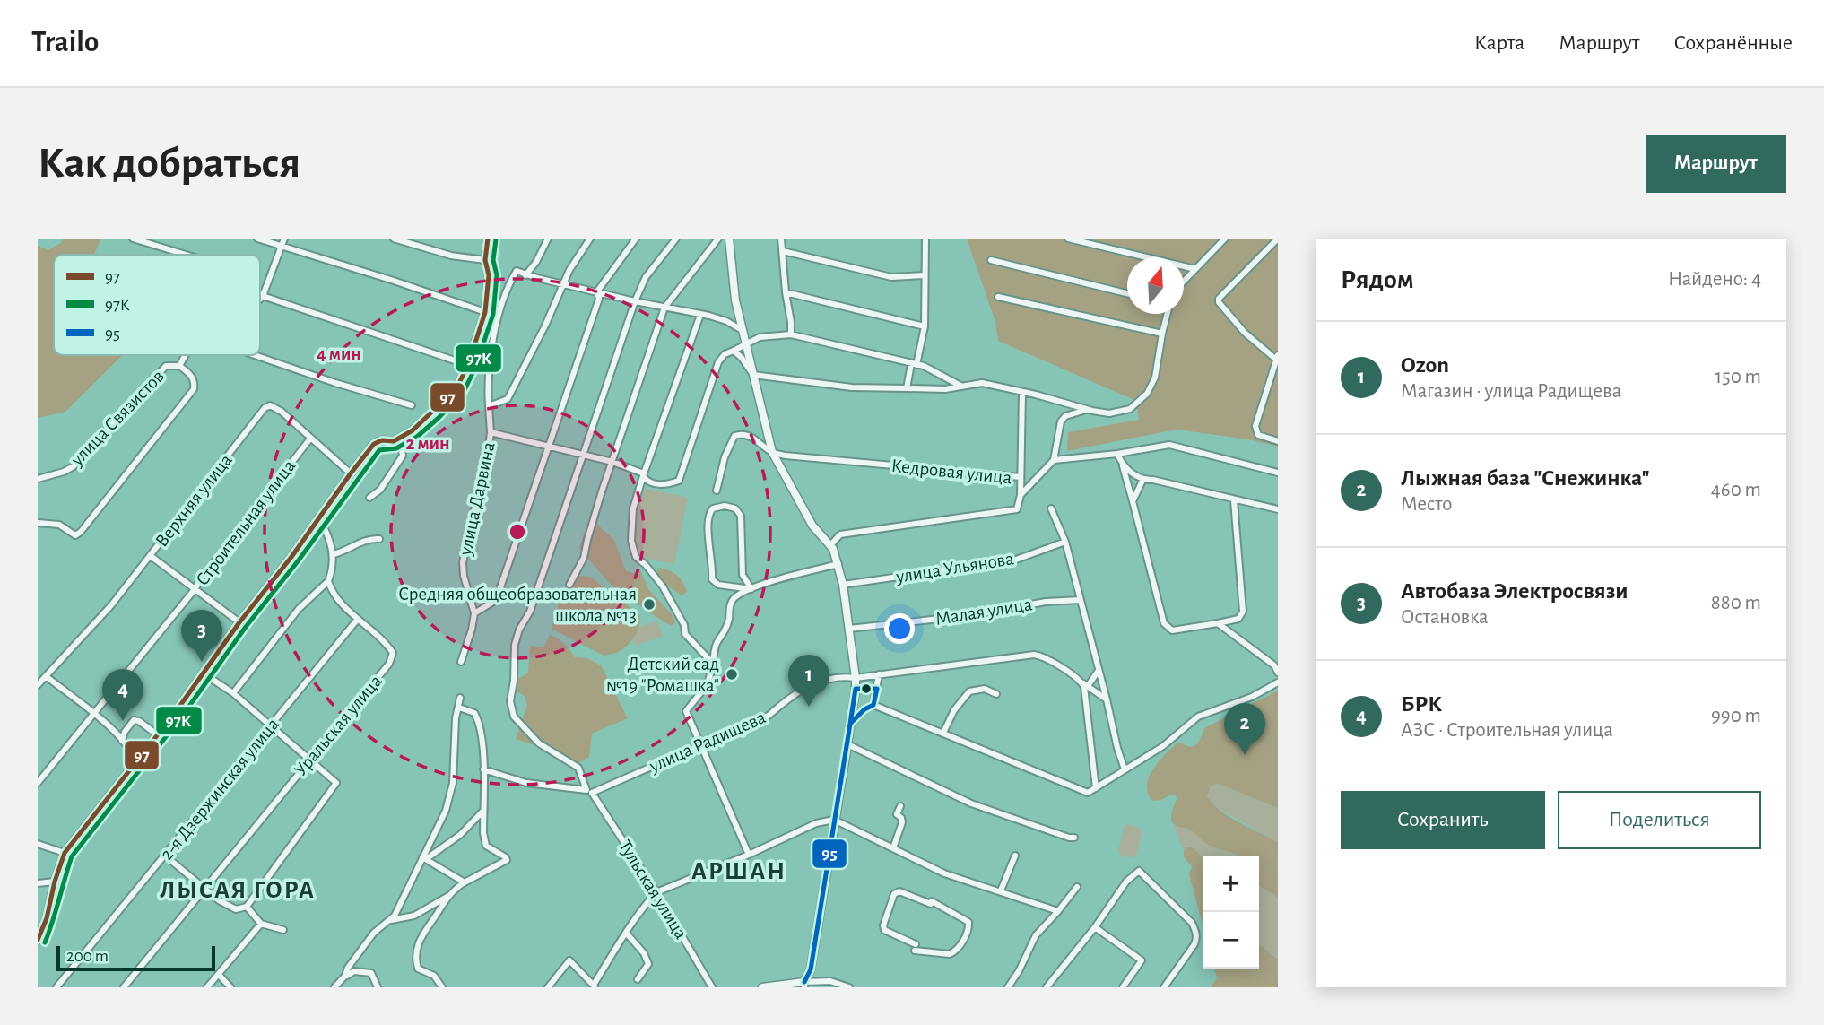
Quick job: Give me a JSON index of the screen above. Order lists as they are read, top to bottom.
{
  "streets": {
    "street": [
      "улица Связистов",
      "Кедровая улица",
      "улица Дарвина",
      "Верхняя улица",
      "Строительная улица",
      "улица Ульянова",
      "Малая улица",
      "Уральская улица",
      "улица Радищева",
      "2-я Дзержинская улица",
      "Тульская улица"
    ]
  },
  "crossings": [
    ["Верхняя улица", "Строительная улица"],
    ["Уральская улица", "2-я Дзержинская улица"],
    ["улица Радищева", "Тульская улица"]
  ],
  "districts": ["АРШАН", "ЛЫСАЯ ГОРА"],
  "places": ["Средняя общеобразовательная школа №13", "Детский сад №19 \"Ромашка\""],
  "lines": ["transit line 97", "transit line 97К", "transit line 95"],
  "legend": ["97", "97К", "95"],
  "scale_bar": "200 m",
  "north": "top",
  "page": {
    "header": "Trailo",
    "nav": ["Карта", "Маршрут", "Сохранённые"],
    "buttons": [
      "Маршрут",
      ["Сохранить", "Поделиться"]
    ],
    "title": "Как добраться",
    "heading": ["Рядом", "Найдено: 4"],
    "list": [
      {
        "mark": "1",
        "name": "Ozon",
        "note": "Магазин · улица Радищева",
        "value": "150 m"
      },
      {
        "mark": "2",
        "name": "Лыжная база \"Снежинка\"",
        "note": "Место",
        "value": "460 m"
      },
      {
        "mark": "3",
        "name": "Автобаза Электросвязи",
        "note": "Остановка",
        "value": "880 m"
      },
      {
        "mark": "4",
        "name": "БРК",
        "note": "АЗС · Строительная улица",
        "value": "990 m"
      }
    ],
    "pins": [
      "3",
      "1",
      "4",
      "2"
    ],
    "map_buttons": ["+", "−"],
    "scale": "200 m"
  },
  "rings": ["4 мин", "2 мин"]
}
